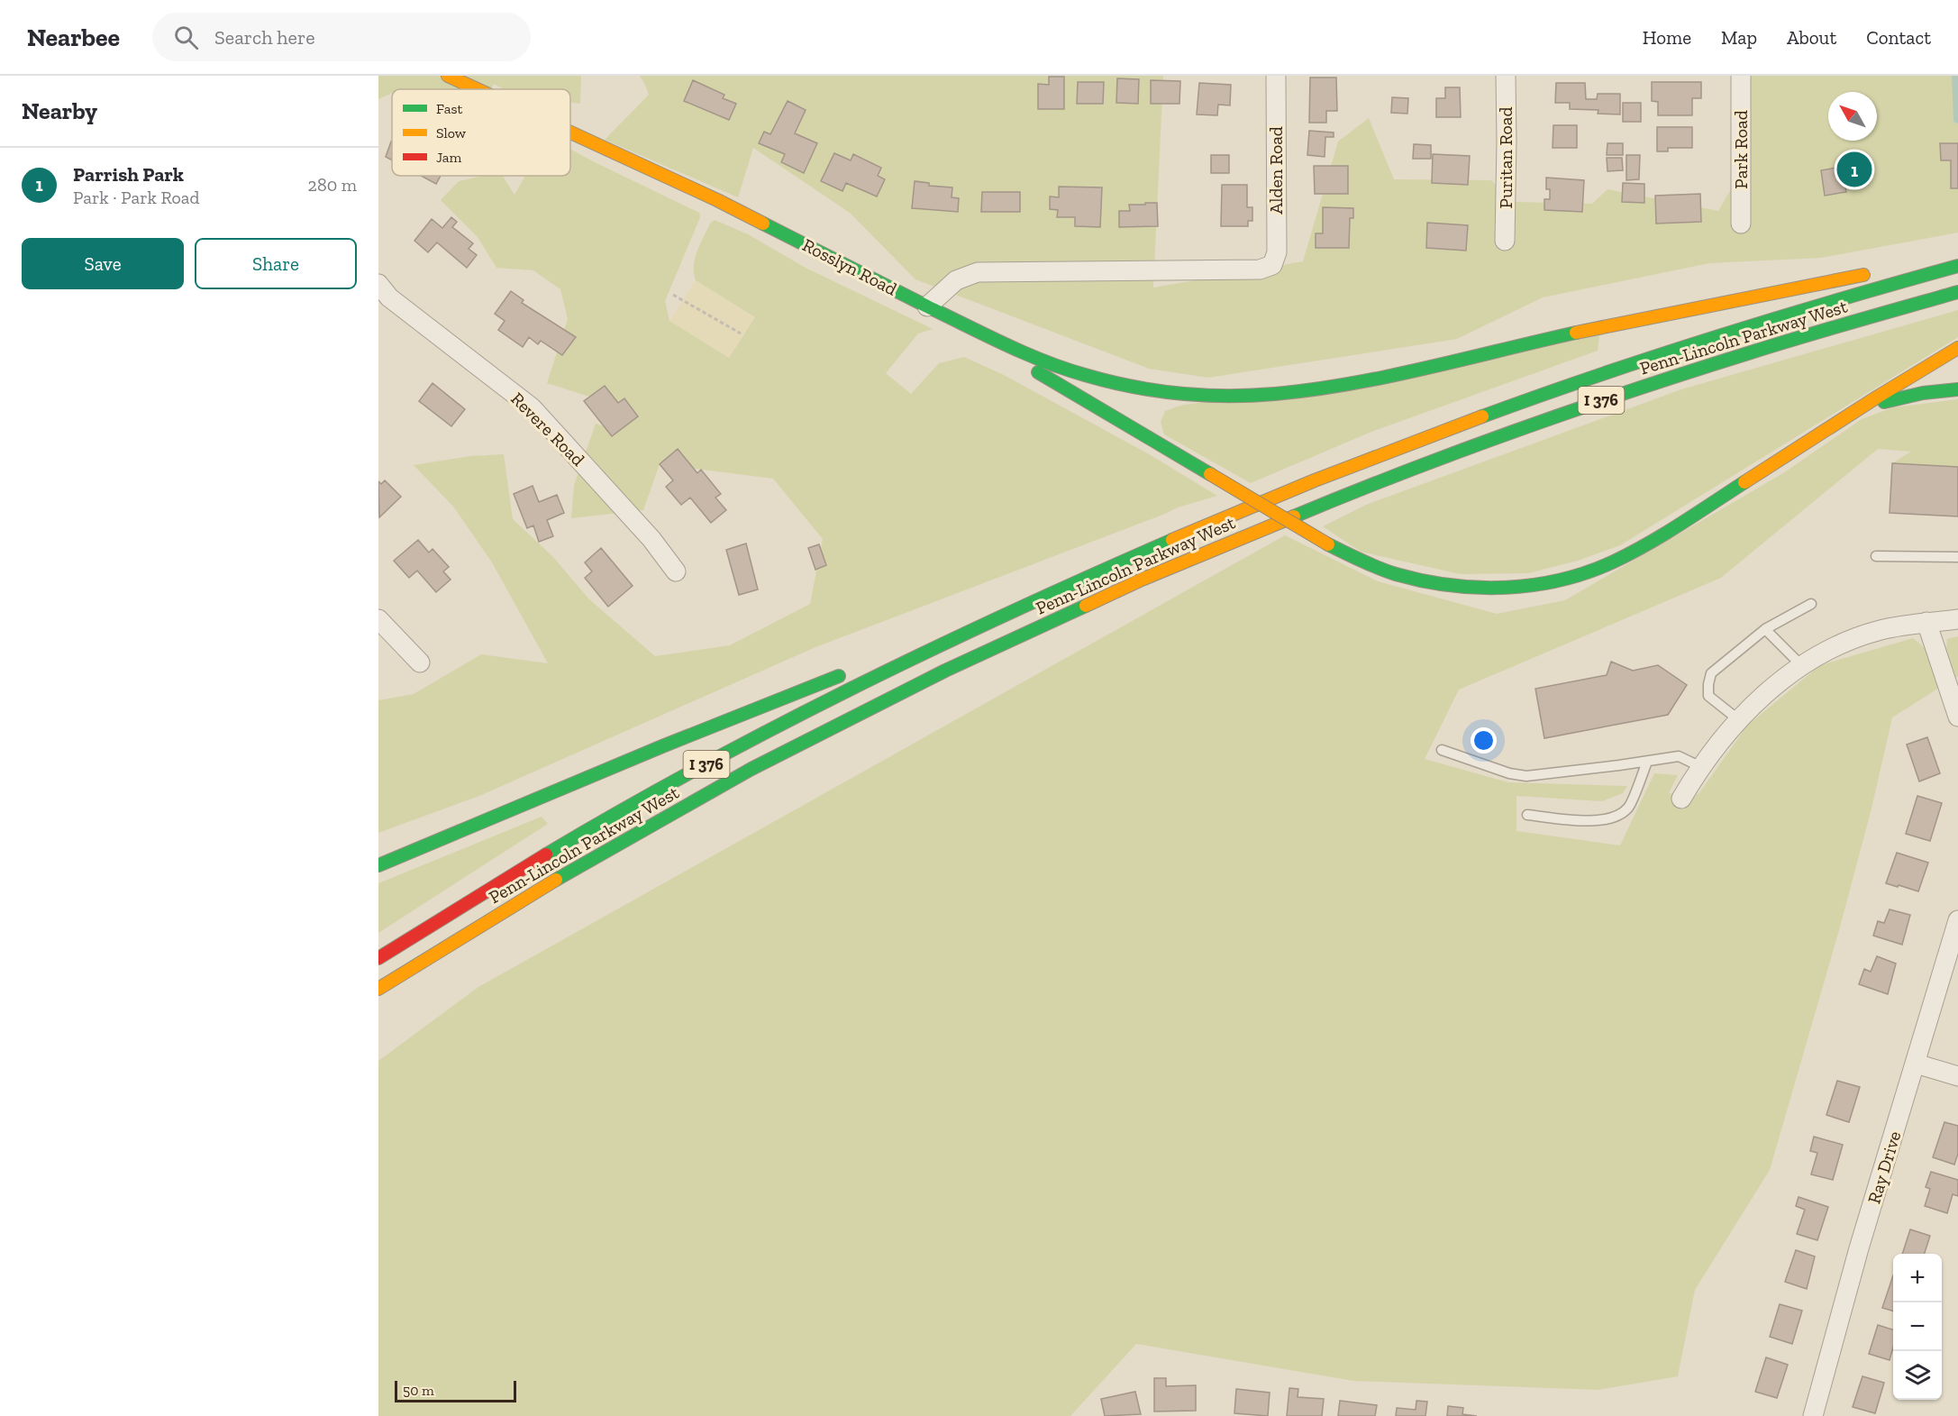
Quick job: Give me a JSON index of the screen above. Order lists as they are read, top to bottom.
{
  "streets": {
    "main road": ["Rosslyn Road", "Penn-Lincoln Parkway West", "I 376"],
    "street": [
      "Park Road",
      "Puritan Road",
      "Alden Road",
      "Revere Road",
      "Ray Drive"
    ]
  },
  "crossings": [
    ["Alden Road", "Rosslyn Road"]
  ],
  "legend": ["Fast", "Slow", "Jam"],
  "scale_bar": "50 m",
  "north": "top left",
  "page": {
    "header": "Nearbee",
    "search": "Search here",
    "nav": [
      "Home",
      "Map",
      "About",
      "Contact"
    ],
    "heading": "Nearby",
    "list": [
      {
        "mark": "1",
        "name": "Parrish Park",
        "note": "Park · Park Road",
        "value": "280 m"
      }
    ],
    "pins": "1",
    "buttons": ["Save", "Share"],
    "map_buttons": ["+", "−"],
    "scale": "50 m"
  }
}
